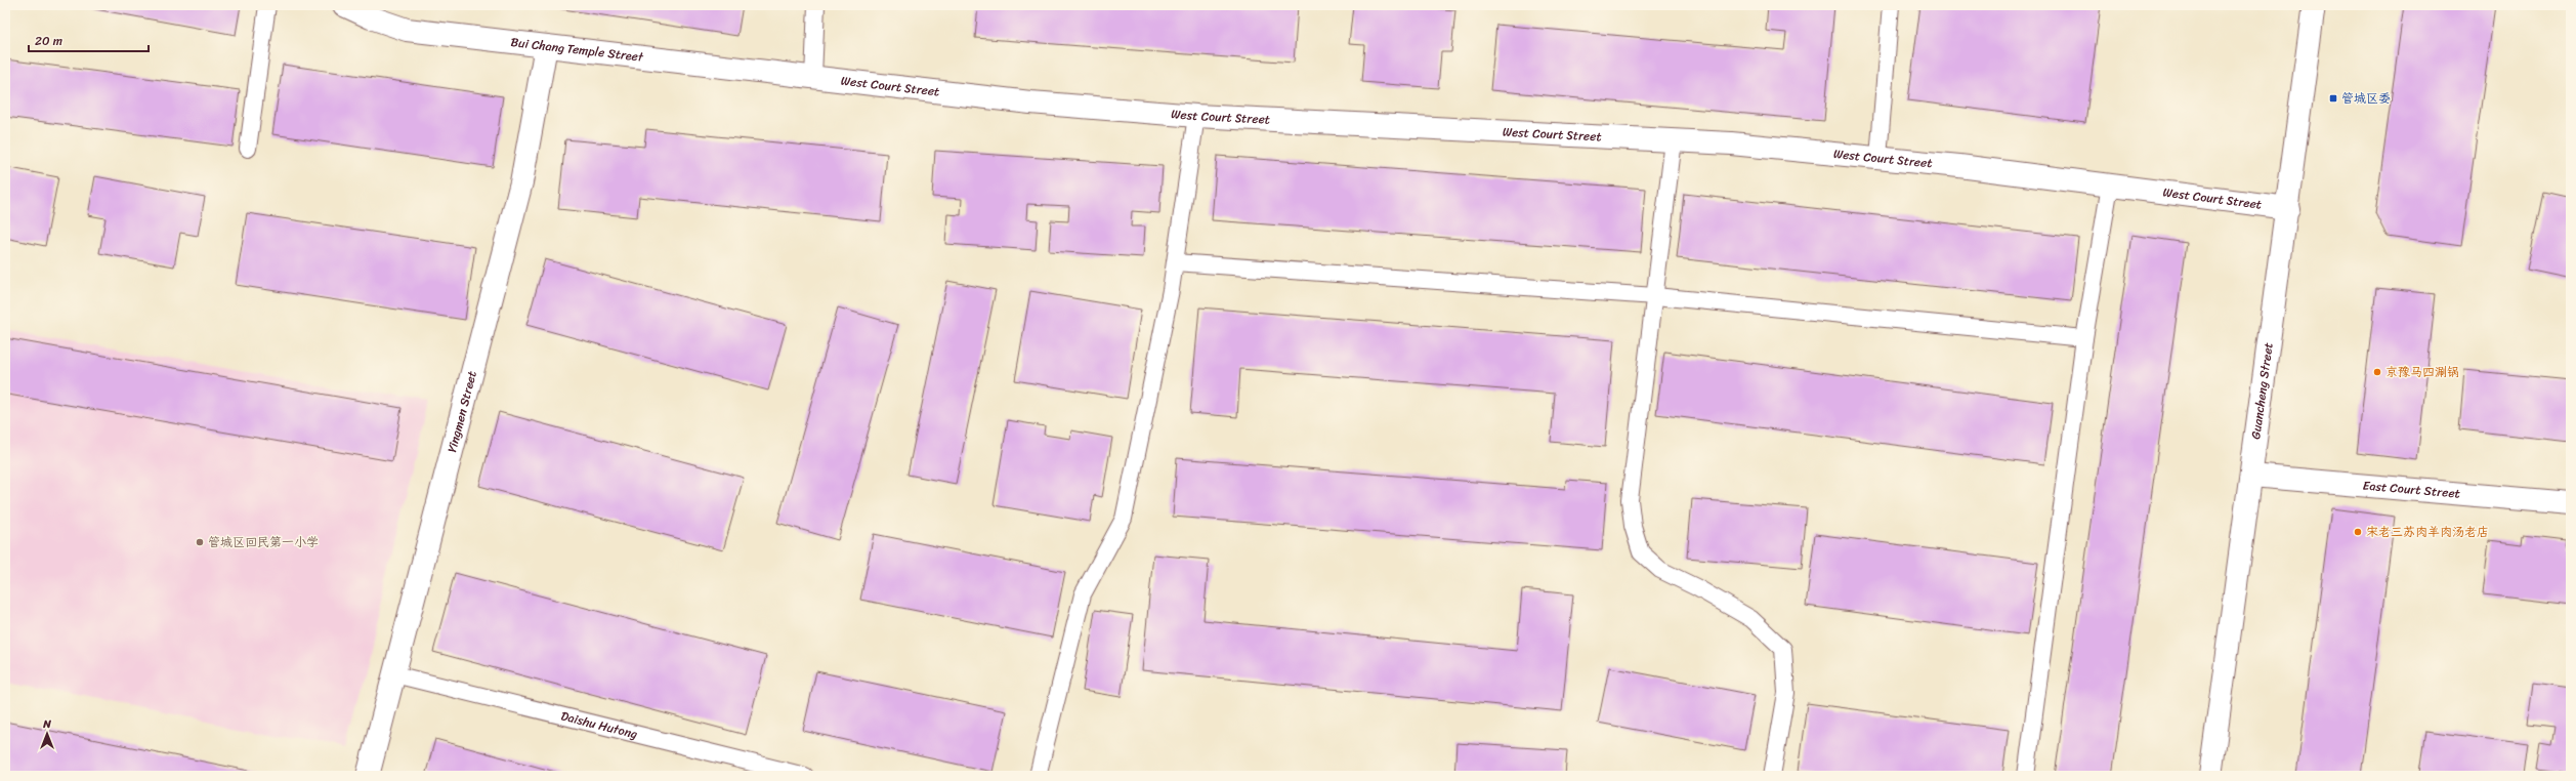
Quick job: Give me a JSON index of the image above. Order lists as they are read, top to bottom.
{
  "streets": {
    "street": [
      "Bui Chang Temple Street",
      "West Court Street",
      "Guancheng Street",
      "Yingmen Street",
      "East Court Street"
    ],
    "lane": ["Daishu Hutong"]
  },
  "crossings": [
    ["Bui Chang Temple Street", "West Court Street"],
    ["Bui Chang Temple Street", "Yingmen Street"],
    ["West Court Street", "Guancheng Street"],
    ["Guancheng Street", "East Court Street"],
    ["Yingmen Street", "Daishu Hutong"]
  ],
  "places": {
    "transit": ["管城区委"],
    "other": ["京豫马四涮锅", "宋老三苏肉羊肉汤老店", "管城区回民第一小学"]
  },
  "scale_bar": "20 m",
  "north": "top"
}
